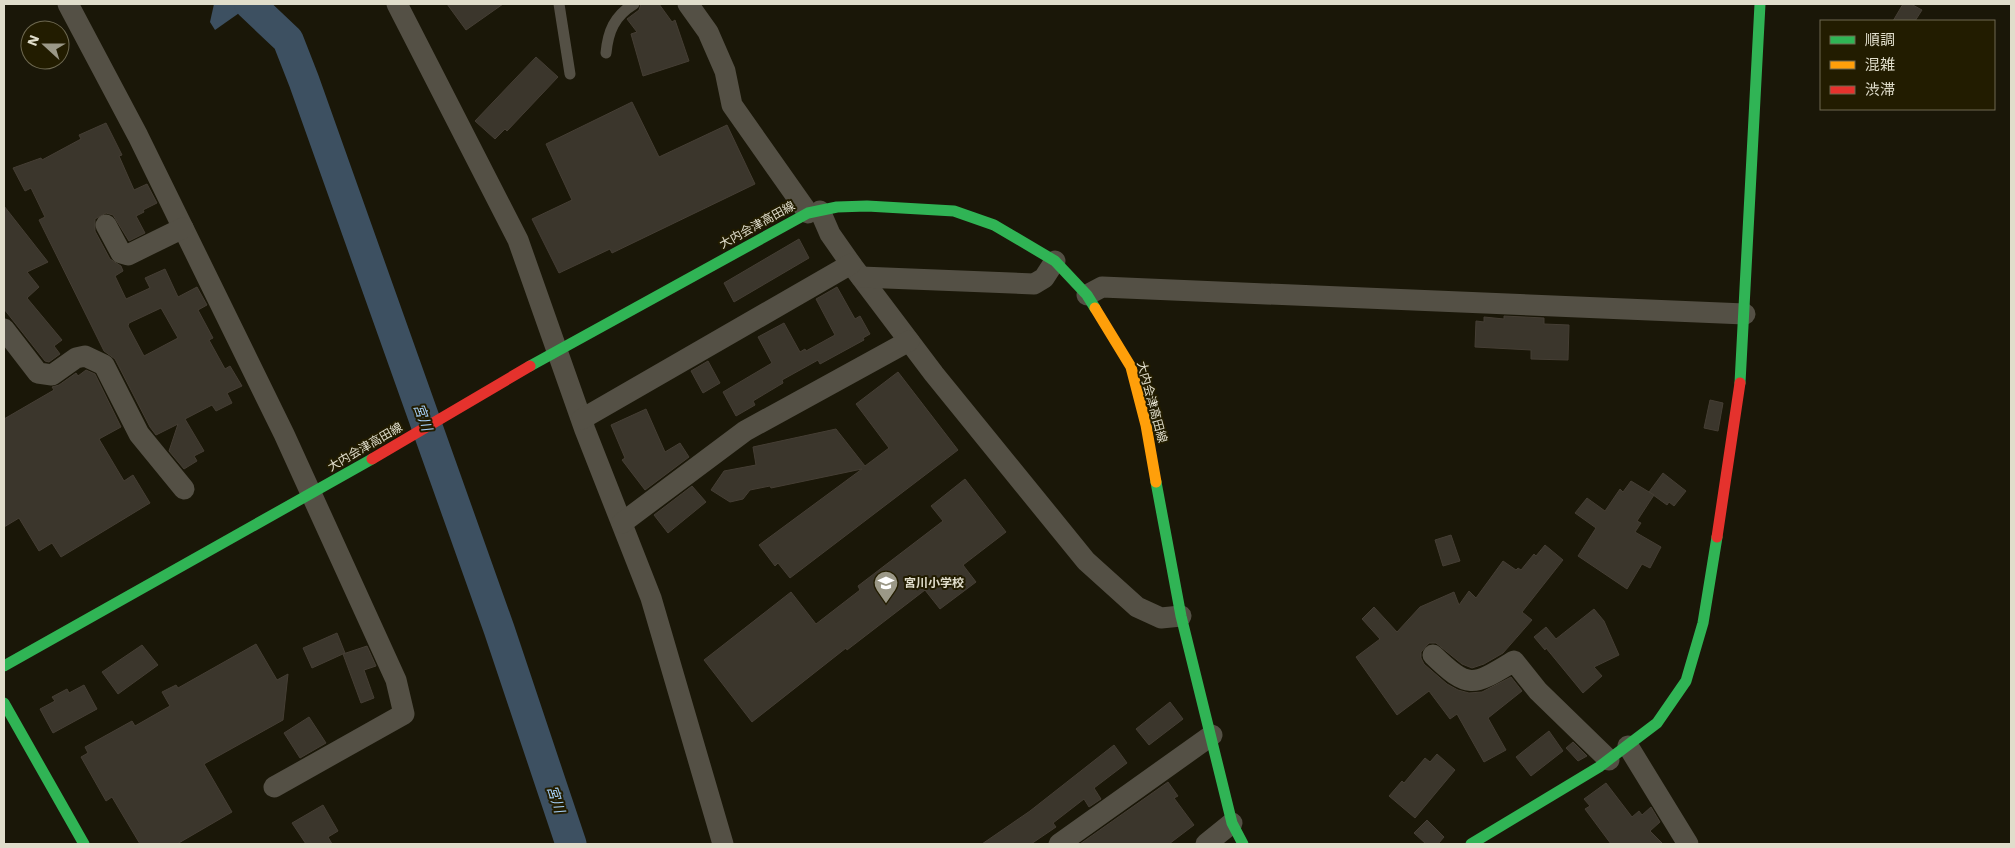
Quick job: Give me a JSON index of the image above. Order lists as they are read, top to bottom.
{
  "streets": {
    "main road": ["大内会津高田線"]
  },
  "water": ["宮川"],
  "places": {
    "school or university": ["宮川小学校"]
  },
  "legend": ["順調", "混雑", "渋滞"],
  "north": "left"
}
